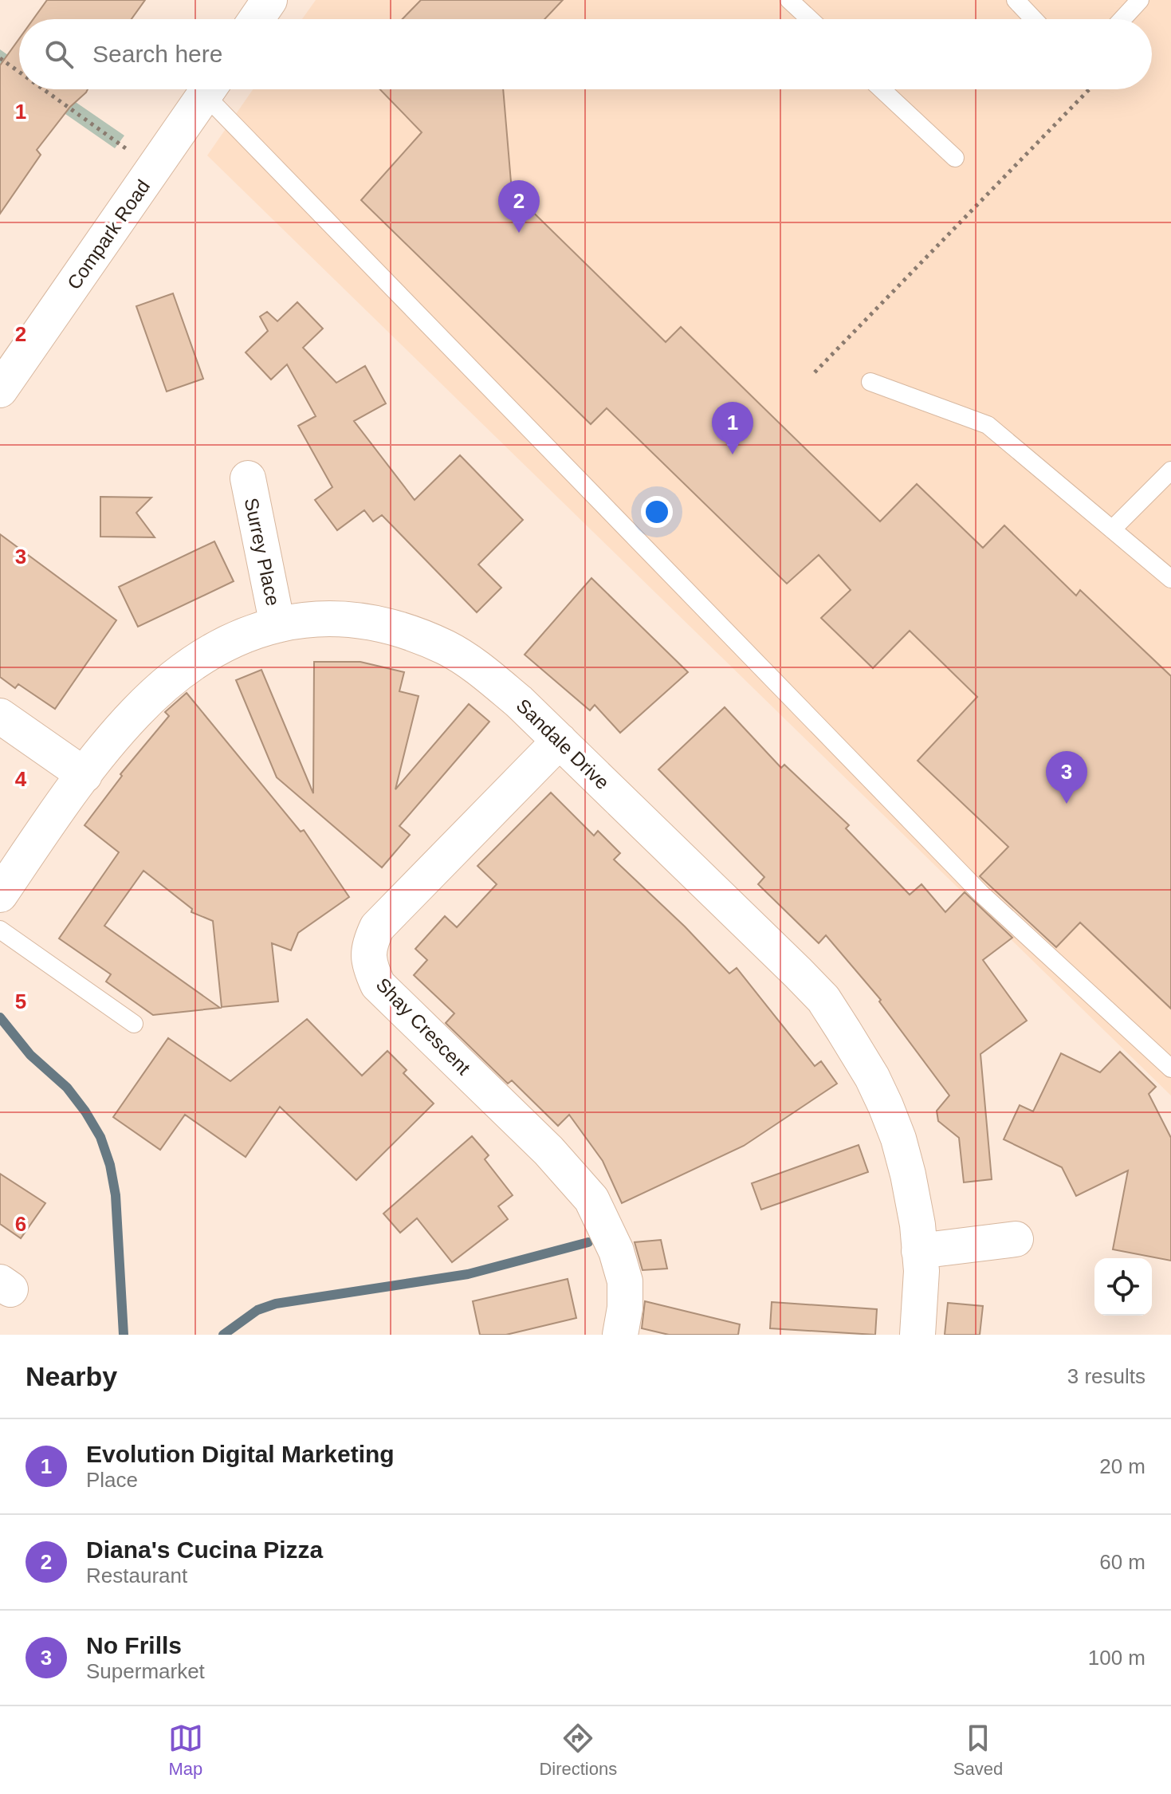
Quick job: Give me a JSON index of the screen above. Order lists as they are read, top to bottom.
{
  "streets": {
    "street": [
      "Compark Road",
      "Surrey Place",
      "Sandale Drive",
      "Shay Crescent"
    ]
  },
  "crossings": [
    ["Surrey Place", "Sandale Drive"],
    ["Sandale Drive", "Shay Crescent"]
  ],
  "page": {
    "search": "Search here",
    "pins": ["2", "1", "3"],
    "heading": ["Nearby", "3 results"],
    "list": [
      {
        "mark": "1",
        "name": "Evolution Digital Marketing",
        "note": "Place",
        "value": "20 m"
      },
      {
        "mark": "2",
        "name": "Diana's Cucina Pizza",
        "note": "Restaurant",
        "value": "60 m"
      },
      {
        "mark": "3",
        "name": "No Frills",
        "note": "Supermarket",
        "value": "100 m"
      }
    ],
    "nav": ["Map", "Directions", "Saved"]
  },
  "grid": {
    "rows": [
      "1",
      "2",
      "3",
      "4",
      "5",
      "6"
    ]
  }
}
